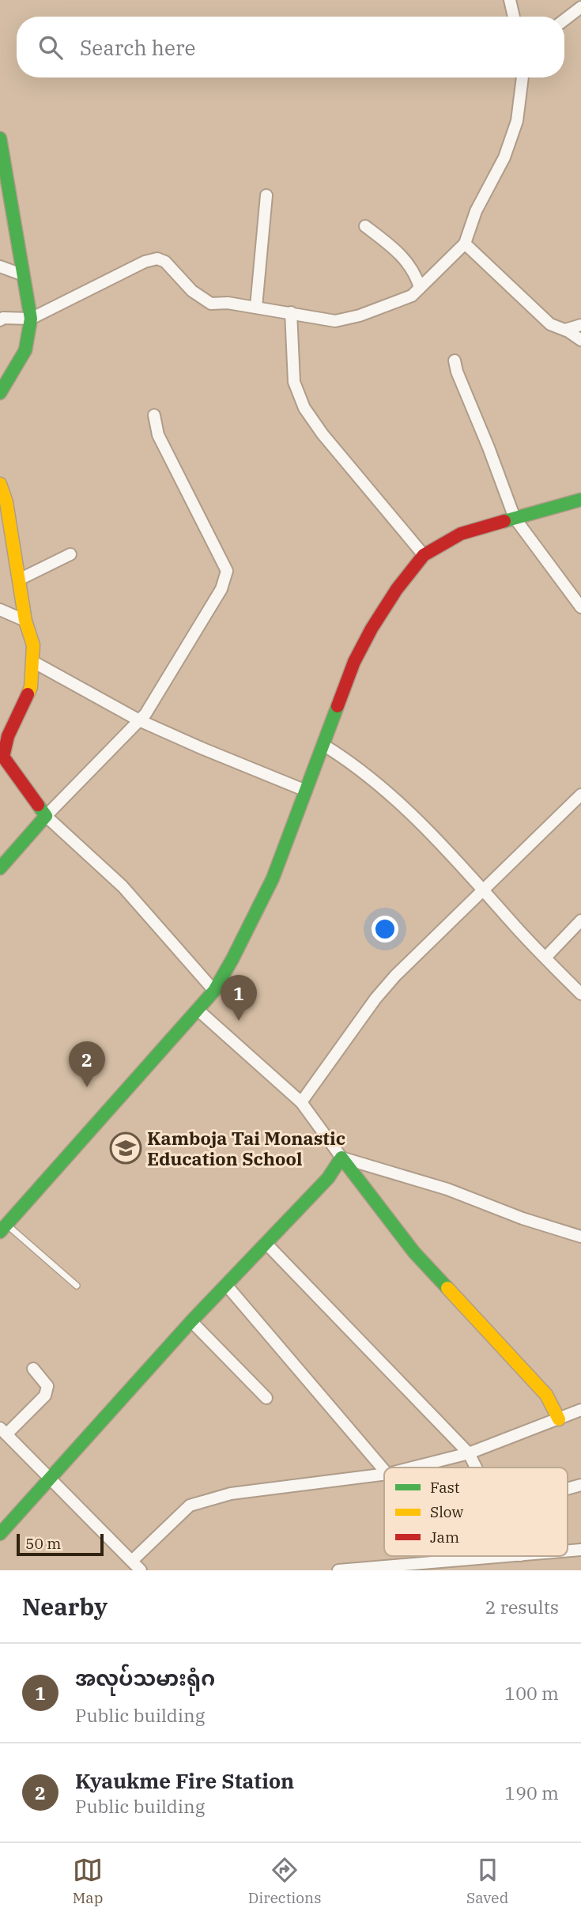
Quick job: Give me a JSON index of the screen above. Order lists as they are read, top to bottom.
{
  "places": {
    "school or university": ["Kamboja Tai Monastic Education School"]
  },
  "legend": ["Fast", "Slow", "Jam"],
  "scale_bar": "50 m",
  "page": {
    "search": "Search here",
    "pins": ["1", "2"],
    "scale": "50 m",
    "heading": ["Nearby", "2 results"],
    "list": [
      {
        "mark": "1",
        "name": "အလုပ်သမားရုံဂ",
        "note": "Public building",
        "value": "100 m"
      },
      {
        "mark": "2",
        "name": "Kyaukme Fire Station",
        "note": "Public building",
        "value": "190 m"
      }
    ],
    "nav": ["Map", "Directions", "Saved"]
  }
}
